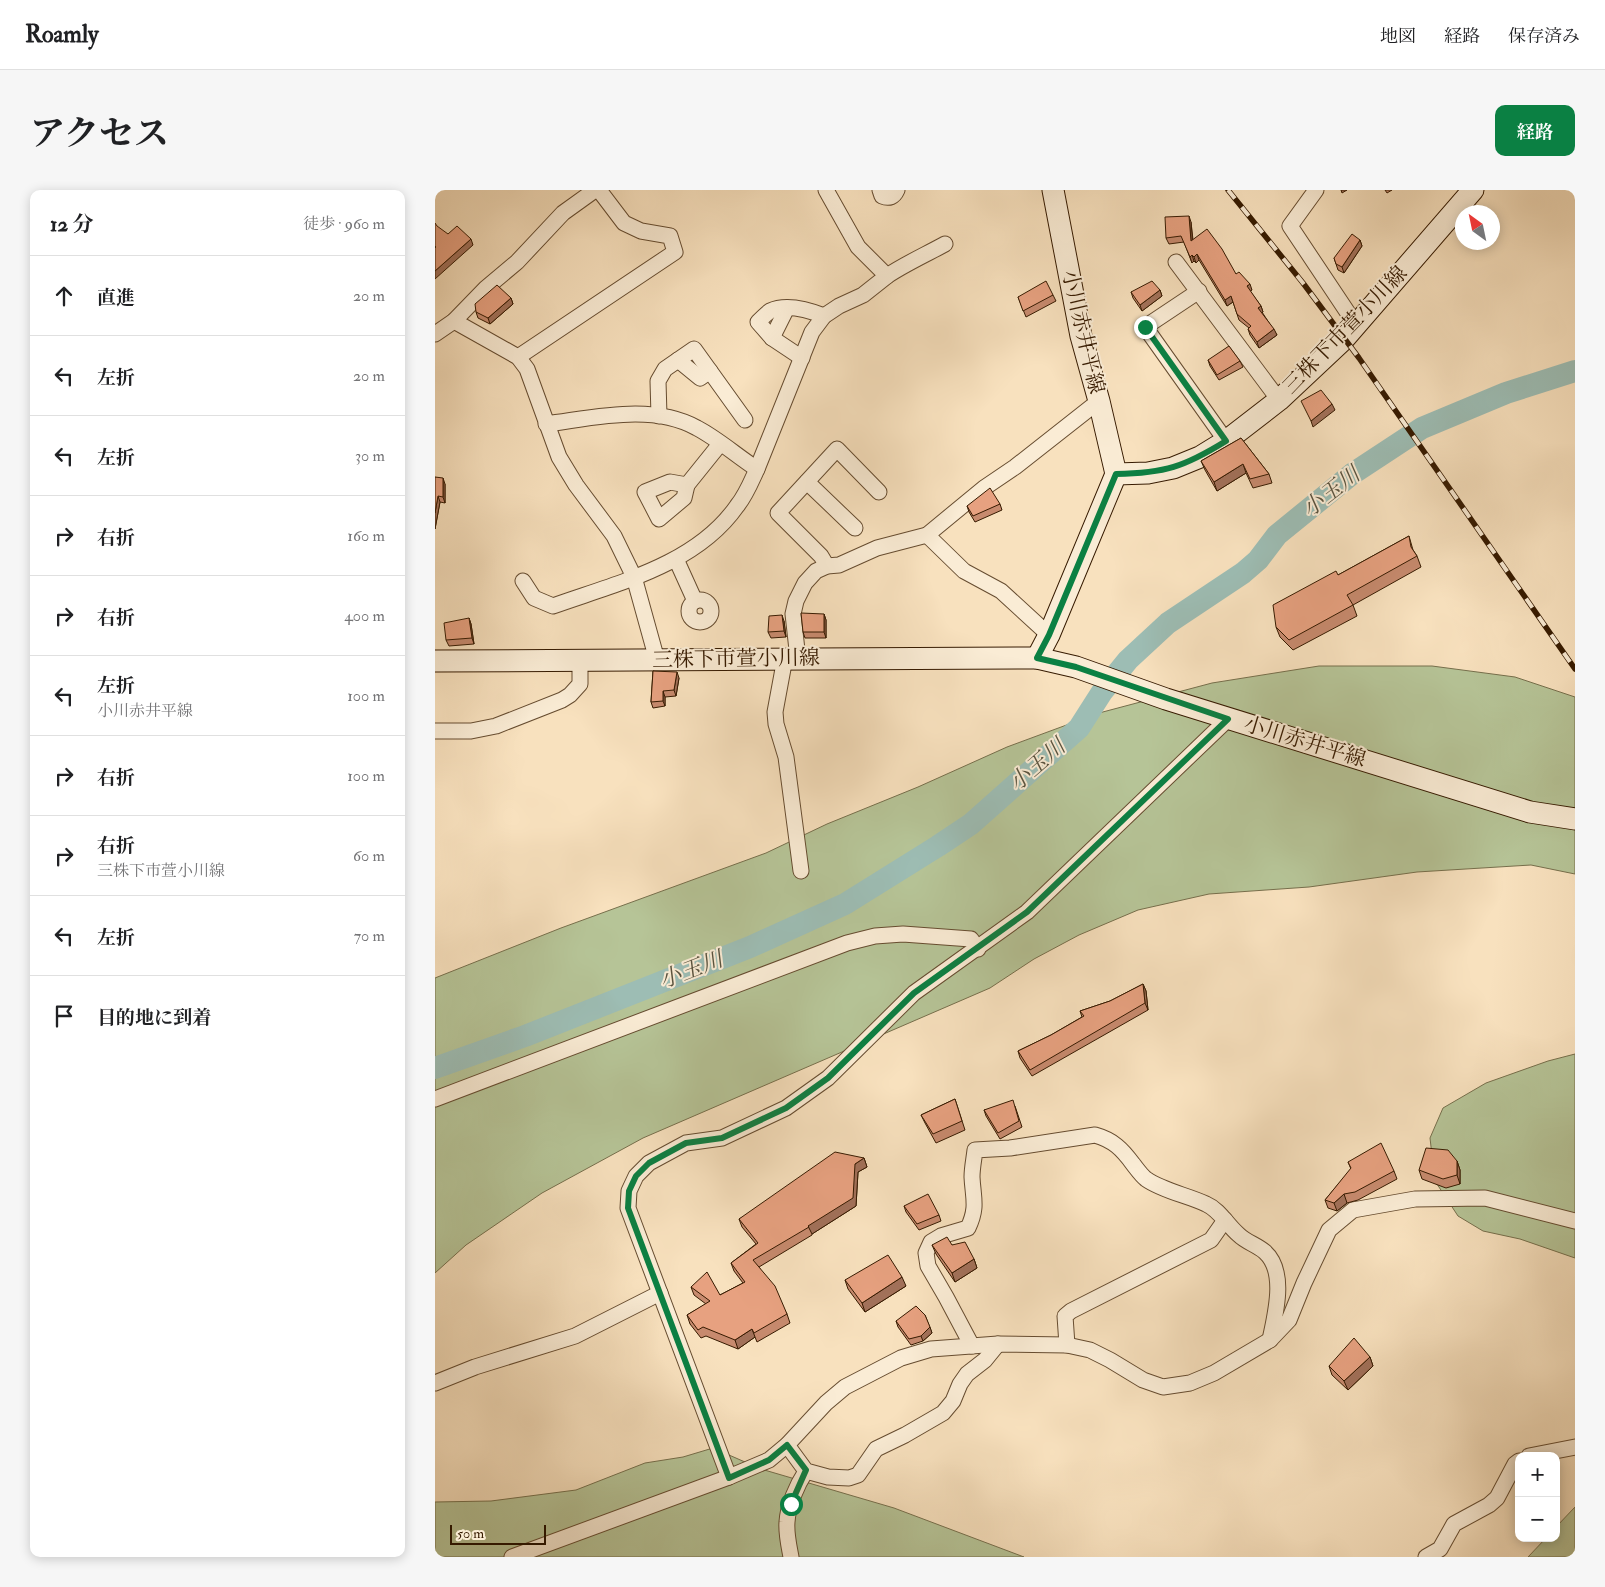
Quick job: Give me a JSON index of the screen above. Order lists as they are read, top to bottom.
{
  "streets": {
    "main road": ["三株下市萱小川線", "小川赤井平線"]
  },
  "crossings": [
    ["三株下市萱小川線", "小川赤井平線"]
  ],
  "water": ["小玉川"],
  "scale_bar": "50 m",
  "north": "top left",
  "page": {
    "header": "Roamly",
    "nav": ["地図", "経路", "保存済み"],
    "title": "アクセス",
    "buttons": "経路",
    "heading": ["12 分", "徒歩 · 960 m"],
    "list": [
      ["直進", "20 m"],
      ["左折", "20 m"],
      ["左折", "30 m"],
      ["右折", "160 m"],
      ["右折", "400 m"],
      ["左折", "小川赤井平線", "100 m"],
      ["右折", "100 m"],
      ["右折", "三株下市萱小川線", "60 m"],
      ["左折", "70 m"],
      "目的地に到着"
    ],
    "map_buttons": ["+", "−"],
    "scale": "50 m"
  }
}
